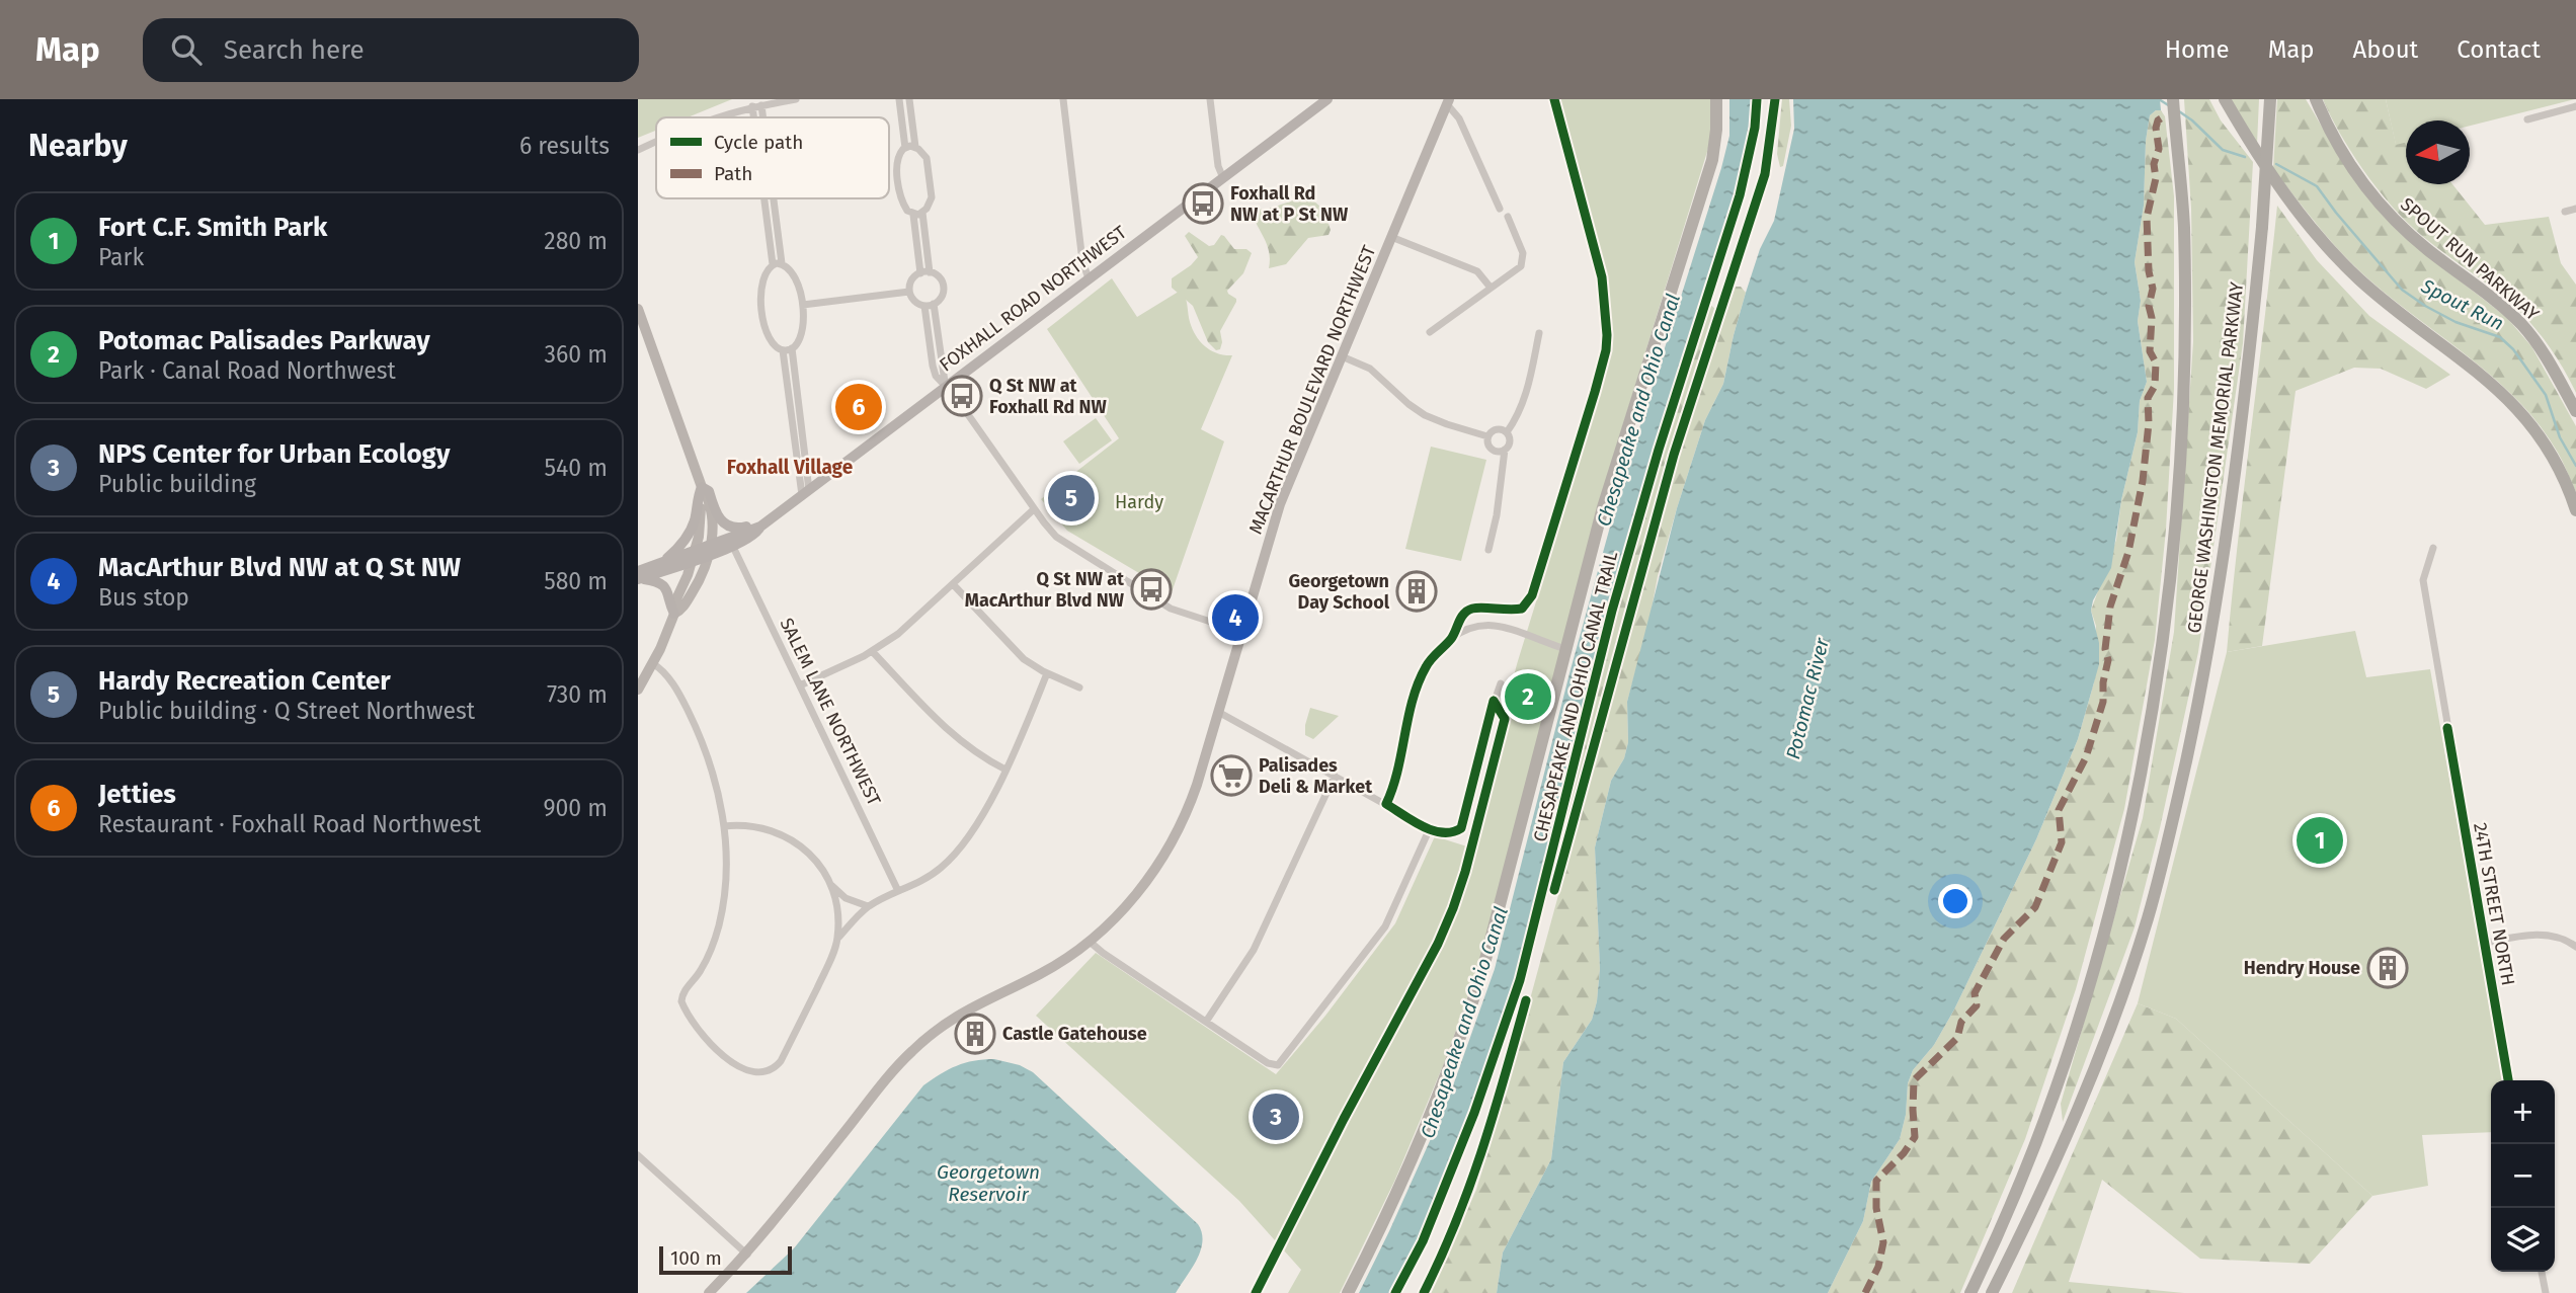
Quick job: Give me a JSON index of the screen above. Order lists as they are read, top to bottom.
{
  "streets": {
    "highway": ["SPOUT RUN PARKWAY", "GEORGE WASHINGTON MEMORIAL PARKWAY"],
    "main road": ["FOXHALL ROAD NORTHWEST", "MACARTHUR BOULEVARD NORTHWEST"],
    "street": ["SALEM LANE NORTHWEST", "24TH STREET NORTH"],
    "cycle path": ["CHESAPEAKE AND OHIO CANAL TRAIL"]
  },
  "crossings": [
    ["FOXHALL ROAD NORTHWEST", "SALEM LANE NORTHWEST"]
  ],
  "districts": ["Foxhall Village"],
  "water": [
    "Spout Run",
    "Chesapeake and Ohio Canal",
    "Potomac River",
    "Georgetown Reservoir"
  ],
  "parks": ["Hardy"],
  "places": {
    "bus stop": ["Foxhall Rd NW at P St NW", "Q St NW at Foxhall Rd NW", "Q St NW at MacArthur Blvd NW"],
    "building": ["Georgetown Day School", "Hendry House", "Castle Gatehouse"],
    "supermarket": ["Palisades Deli & Market"]
  },
  "legend": ["Cycle path", "Path"],
  "scale_bar": "100 m",
  "north": "left",
  "page": {
    "header": "Map",
    "search": "Search here",
    "nav": [
      "Home",
      "Map",
      "About",
      "Contact"
    ],
    "heading": ["Nearby", "6 results"],
    "list": [
      {
        "mark": "1",
        "name": "Fort C.F. Smith Park",
        "note": "Park",
        "value": "280 m"
      },
      {
        "mark": "2",
        "name": "Potomac Palisades Parkway",
        "note": "Park · Canal Road Northwest",
        "value": "360 m"
      },
      {
        "mark": "3",
        "name": "NPS Center for Urban Ecology",
        "note": "Public building",
        "value": "540 m"
      },
      {
        "mark": "4",
        "name": "MacArthur Blvd NW at Q St NW",
        "note": "Bus stop",
        "value": "580 m"
      },
      {
        "mark": "5",
        "name": "Hardy Recreation Center",
        "note": "Public building · Q Street Northwest",
        "value": "730 m"
      },
      {
        "mark": "6",
        "name": "Jetties",
        "note": "Restaurant · Foxhall Road Northwest",
        "value": "900 m"
      }
    ],
    "pins": [
      "6",
      "5",
      "4",
      "2",
      "1",
      "3"
    ],
    "map_buttons": ["+", "−"],
    "scale": "100 m"
  }
}
